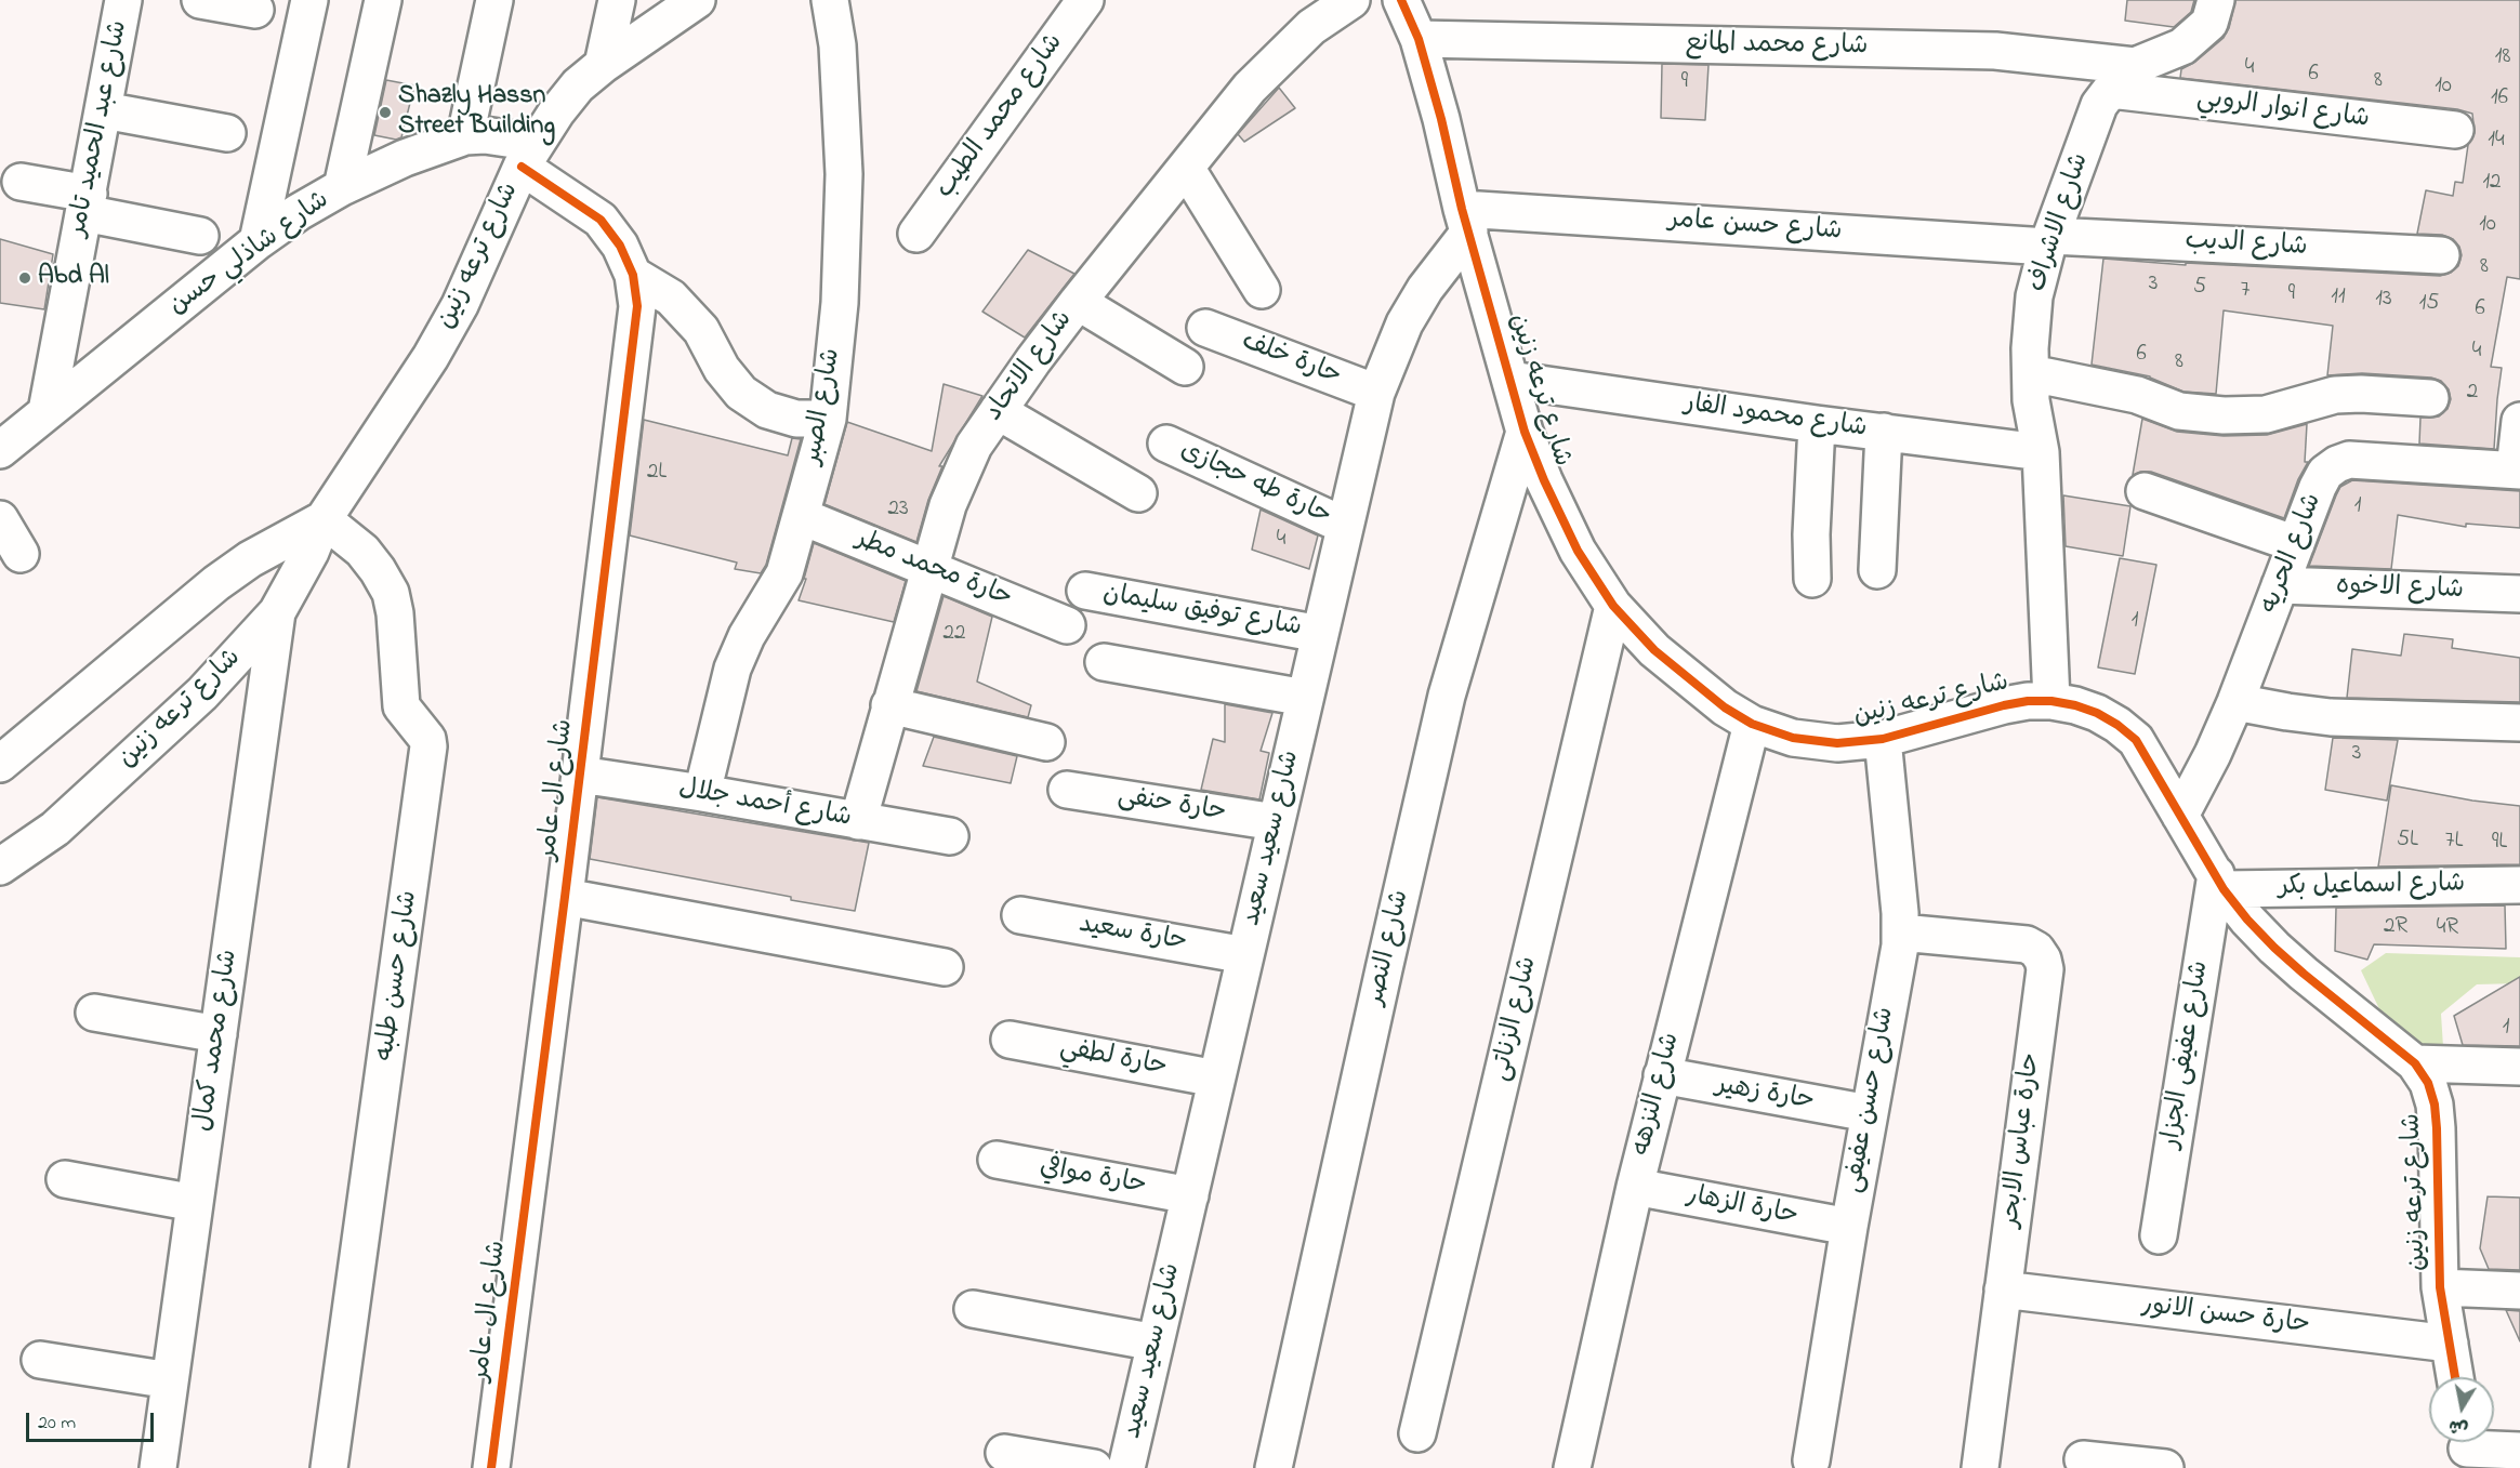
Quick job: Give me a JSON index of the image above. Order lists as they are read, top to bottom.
{
  "streets": {
    "street": [
      "شارع محمد المانع",
      "شارع انوار الروبي",
      "شارع محمد الطيب",
      "شارع عبد الحميد تامر",
      "شارع الاشراف",
      "شارع حسن عامر",
      "شارع الديب",
      "شارع شاذلي حسن",
      "شارع ترعه زنين",
      "حارة خلف",
      "شارع الاتحاد",
      "شارع الصبر",
      "شارع محمود الفار",
      "حارة طه حجازى",
      "شارع الحريه",
      "حارة محمد مطر",
      "شارع الاخوه",
      "شارع توفيق سليمان",
      "شارع ال عامر",
      "شارع أحمد جلال",
      "حارة حنفى",
      "شارع سعيد سعيد",
      "شارع اسماعيل بكر",
      "حارة سعيد",
      "شارع النصر",
      "شارع حسن طلبه",
      "شارع الزناتى",
      "شارع محمد كمال",
      "شارع عفيفى الجزار",
      "حارة لطفي",
      "شارع النزهه",
      "حارة زهير",
      "شارع حسن عفيفى",
      "حارة عباس الابحر",
      "حارة موافي",
      "حارة الزهار",
      "حارة حسن الانور"
    ]
  },
  "crossings": [
    ["شارع محمد المانع", "شارع انوار الروبي"],
    ["شارع محمد المانع", "شارع الاشراف"],
    ["شارع محمد المانع", "شارع ترعه زنين"],
    ["شارع انوار الروبي", "شارع الاشراف"],
    ["شارع عبد الحميد تامر", "شارع شاذلي حسن"],
    ["شارع الاشراف", "شارع حسن عامر"],
    ["شارع الاشراف", "شارع الديب"],
    ["شارع الاشراف", "شارع ترعه زنين"],
    ["شارع الاشراف", "شارع محمود الفار"],
    ["شارع حسن عامر", "شارع الديب"],
    ["شارع حسن عامر", "شارع ترعه زنين"],
    ["شارع حسن عامر", "شارع سعيد سعيد"],
    ["شارع شاذلي حسن", "شارع ترعه زنين"],
    ["شارع شاذلي حسن", "شارع ال عامر"],
    ["شارع ترعه زنين", "شارع محمود الفار"],
    ["شارع ترعه زنين", "شارع الحريه"],
    ["شارع ترعه زنين", "شارع ال عامر"],
    ["شارع ترعه زنين", "شارع سعيد سعيد"],
    ["شارع ترعه زنين", "شارع اسماعيل بكر"],
    ["شارع ترعه زنين", "شارع النصر"],
    ["شارع ترعه زنين", "شارع حسن طلبه"],
    ["شارع ترعه زنين", "شارع الزناتى"],
    ["شارع ترعه زنين", "شارع محمد كمال"],
    ["شارع ترعه زنين", "شارع عفيفى الجزار"],
    ["شارع ترعه زنين", "شارع النزهه"],
    ["شارع ترعه زنين", "شارع حسن عفيفى"],
    ["شارع ترعه زنين", "حارة حسن الانور"],
    ["حارة خلف", "شارع سعيد سعيد"],
    ["شارع الاتحاد", "حارة محمد مطر"],
    ["شارع الاتحاد", "شارع أحمد جلال"],
    ["شارع الصبر", "حارة محمد مطر"],
    ["شارع الصبر", "شارع أحمد جلال"],
    ["حارة طه حجازى", "شارع سعيد سعيد"],
    ["شارع الحريه", "شارع الاخوه"],
    ["شارع توفيق سليمان", "شارع سعيد سعيد"],
    ["شارع ال عامر", "شارع أحمد جلال"],
    ["حارة حنفى", "شارع سعيد سعيد"],
    ["شارع سعيد سعيد", "حارة سعيد"],
    ["شارع سعيد سعيد", "حارة لطفي"],
    ["شارع سعيد سعيد", "حارة موافي"],
    ["شارع اسماعيل بكر", "شارع عفيفى الجزار"],
    ["شارع النزهه", "حارة زهير"],
    ["شارع النزهه", "حارة الزهار"],
    ["حارة زهير", "شارع حسن عفيفى"],
    ["شارع حسن عفيفى", "حارة عباس الابحر"],
    ["شارع حسن عفيفى", "حارة الزهار"],
    ["حارة عباس الابحر", "حارة حسن الانور"]
  ],
  "places": ["Shazly Hassn Street Building", "Abd Al"],
  "house_numbers": [
    "18",
    "4",
    "6",
    "8",
    "9",
    "10",
    "16",
    "14",
    "12",
    "10",
    "8",
    "3",
    "5",
    "7",
    "9",
    "11",
    "13",
    "15",
    "6",
    "4",
    "6",
    "8",
    "2",
    "2L",
    "1",
    "23",
    "4",
    "1",
    "22",
    "3",
    "5L",
    "7L",
    "9L",
    "2R",
    "4R",
    "1"
  ],
  "scale_bar": "20 m",
  "north": "bottom"
}
